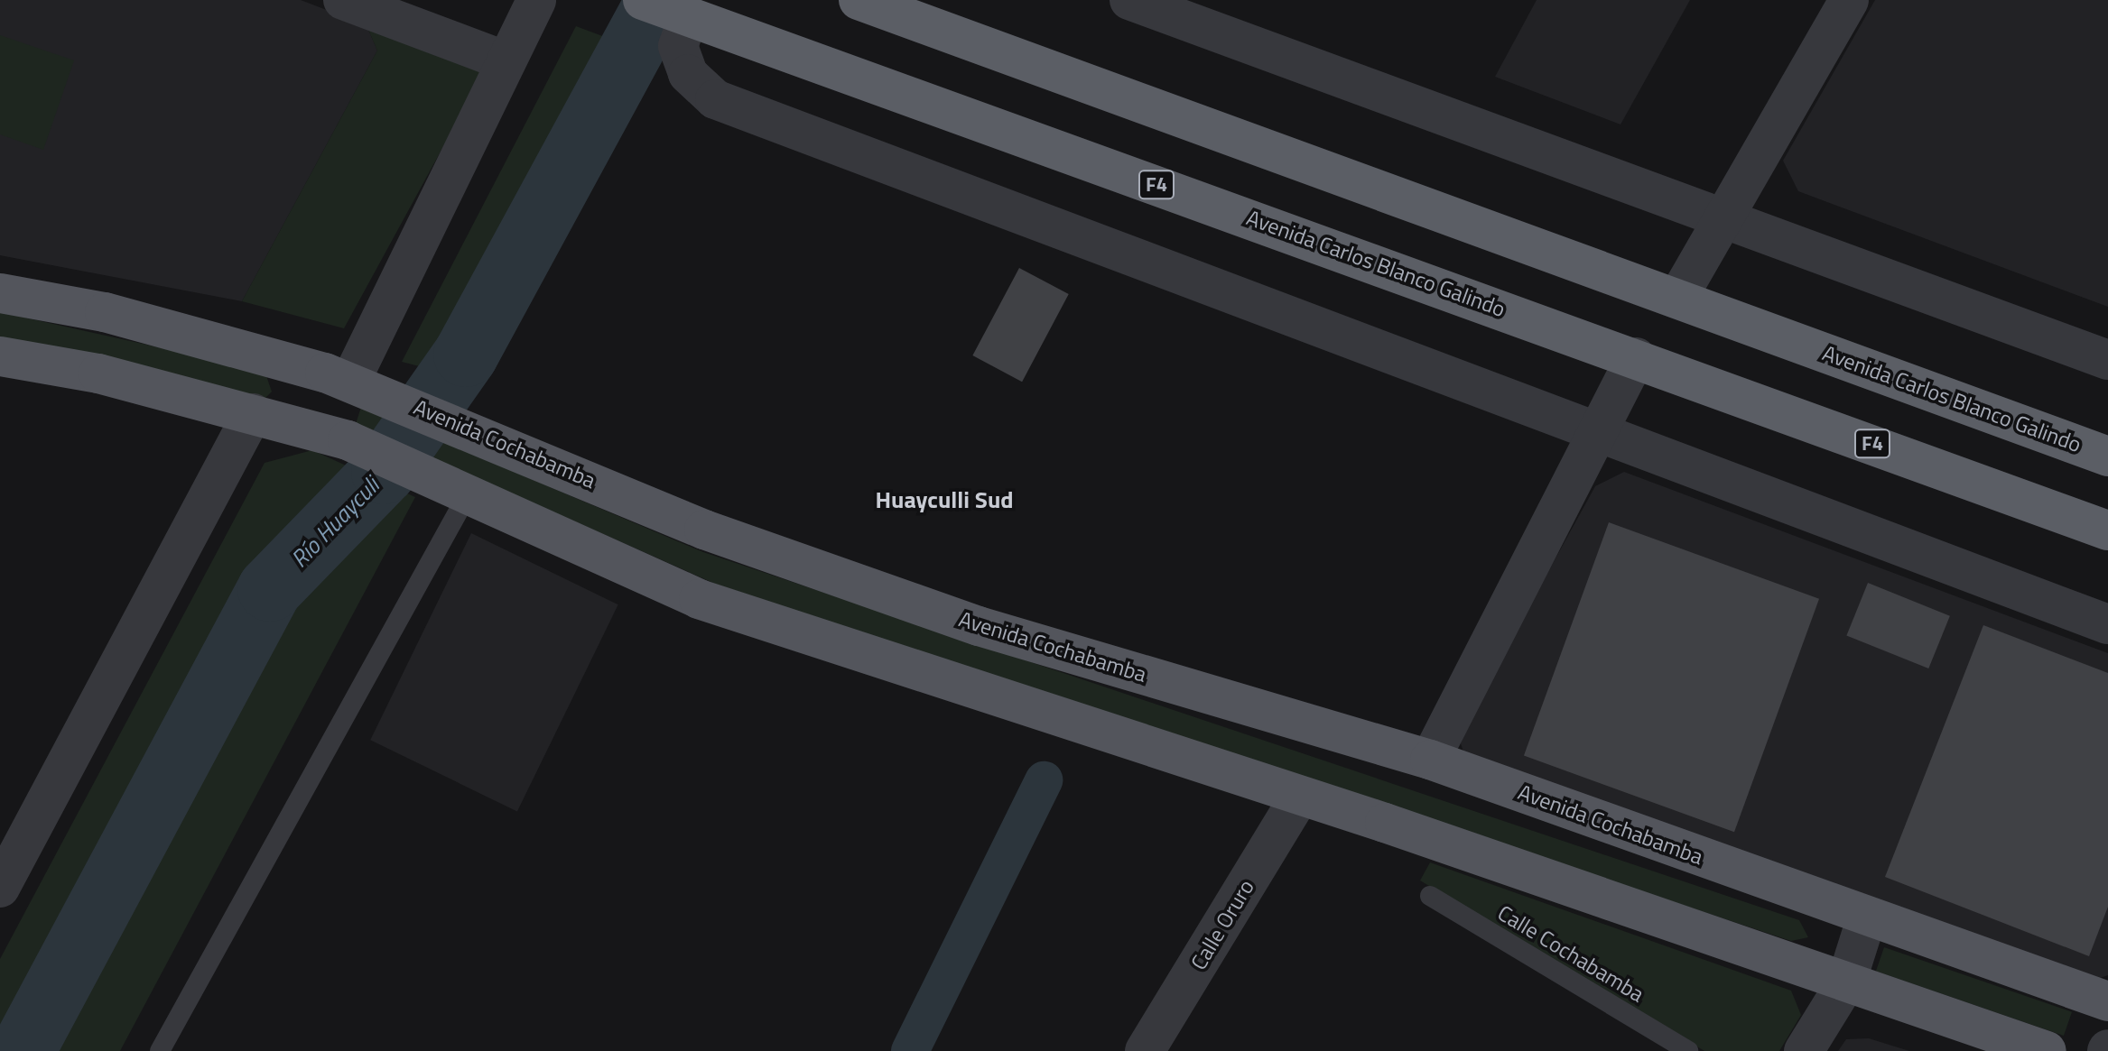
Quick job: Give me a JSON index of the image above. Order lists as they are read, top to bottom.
{
  "streets": {
    "highway": ["F4", "Avenida Carlos Blanco Galindo"],
    "main road": ["Avenida Cochabamba"],
    "street": ["Calle Oruro"],
    "lane": ["Calle Cochabamba"]
  },
  "districts": ["Huayculli Sud"],
  "water": ["Río Huayculi"]
}
